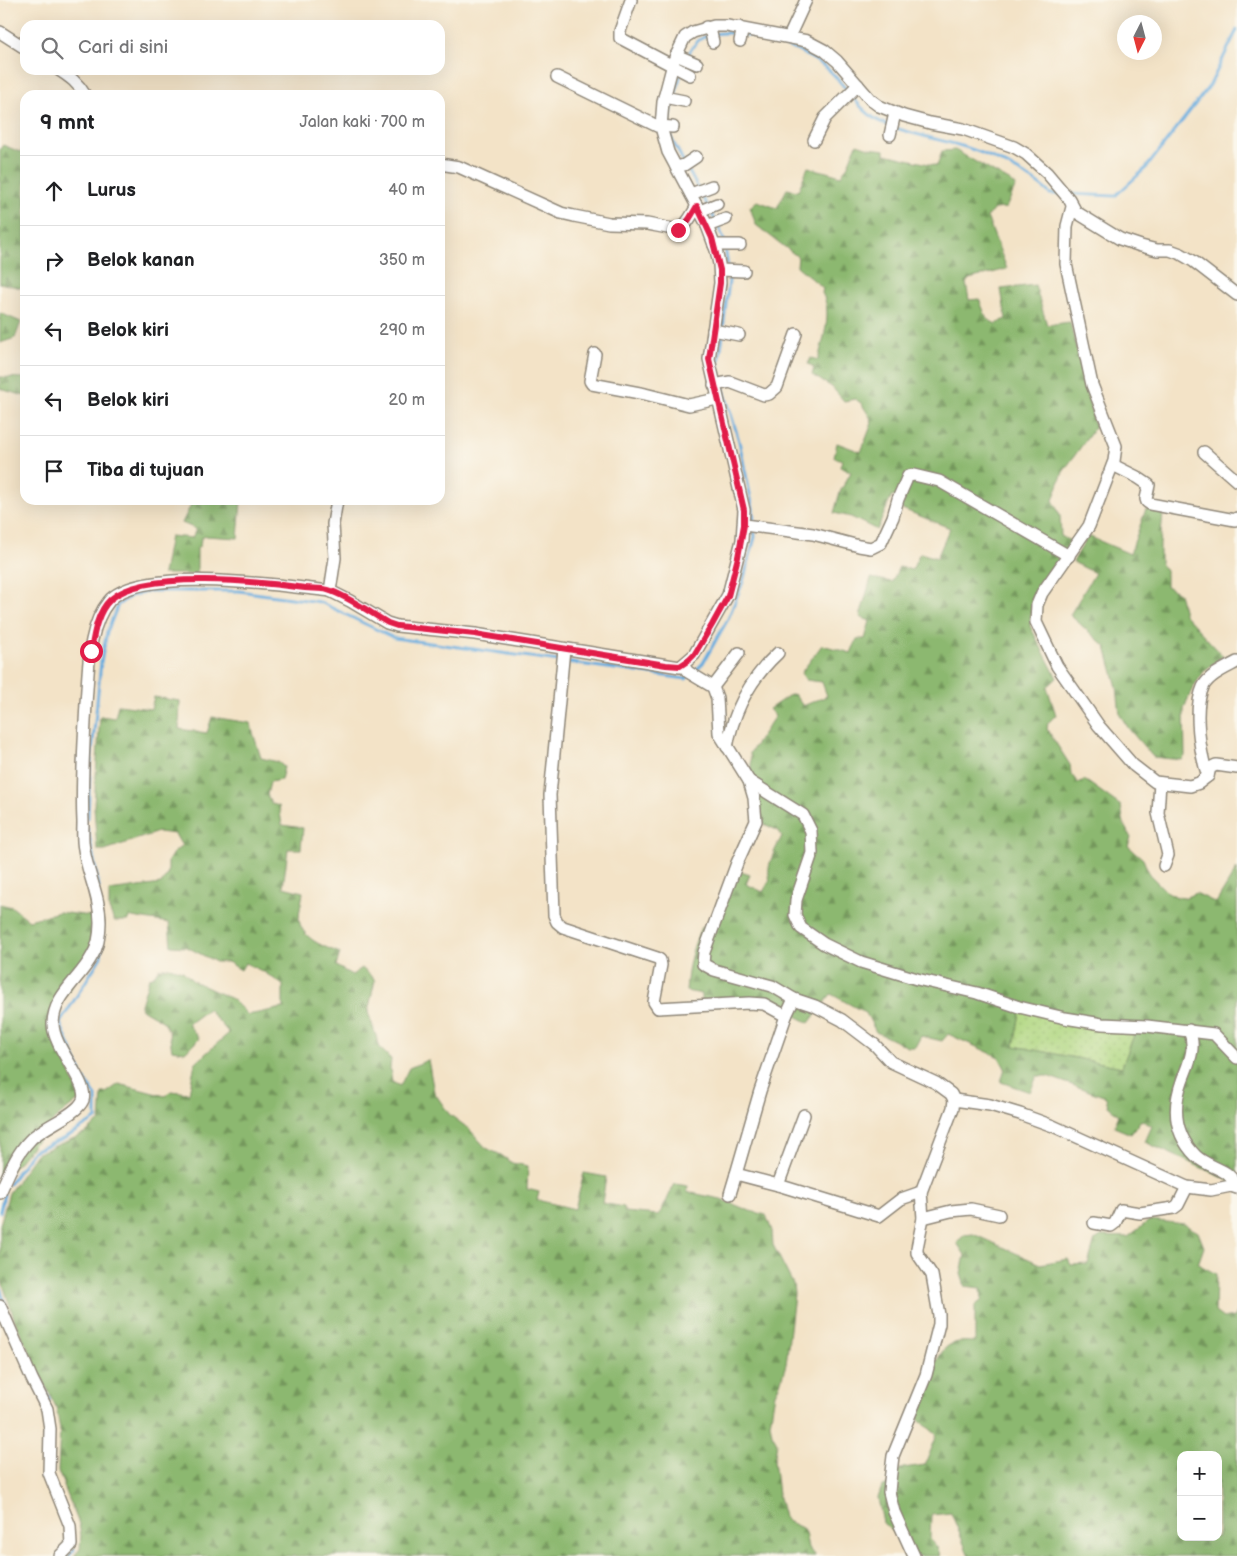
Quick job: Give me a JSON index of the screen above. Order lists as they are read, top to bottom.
{
  "north": "bottom",
  "page": {
    "search": "Cari di sini",
    "heading": ["9 mnt", "Jalan kaki · 700 m"],
    "list": [
      ["Lurus", "40 m"],
      ["Belok kanan", "350 m"],
      ["Belok kiri", "290 m"],
      ["Belok kiri", "20 m"],
      "Tiba di tujuan"
    ],
    "map_buttons": ["+", "−"]
  }
}
